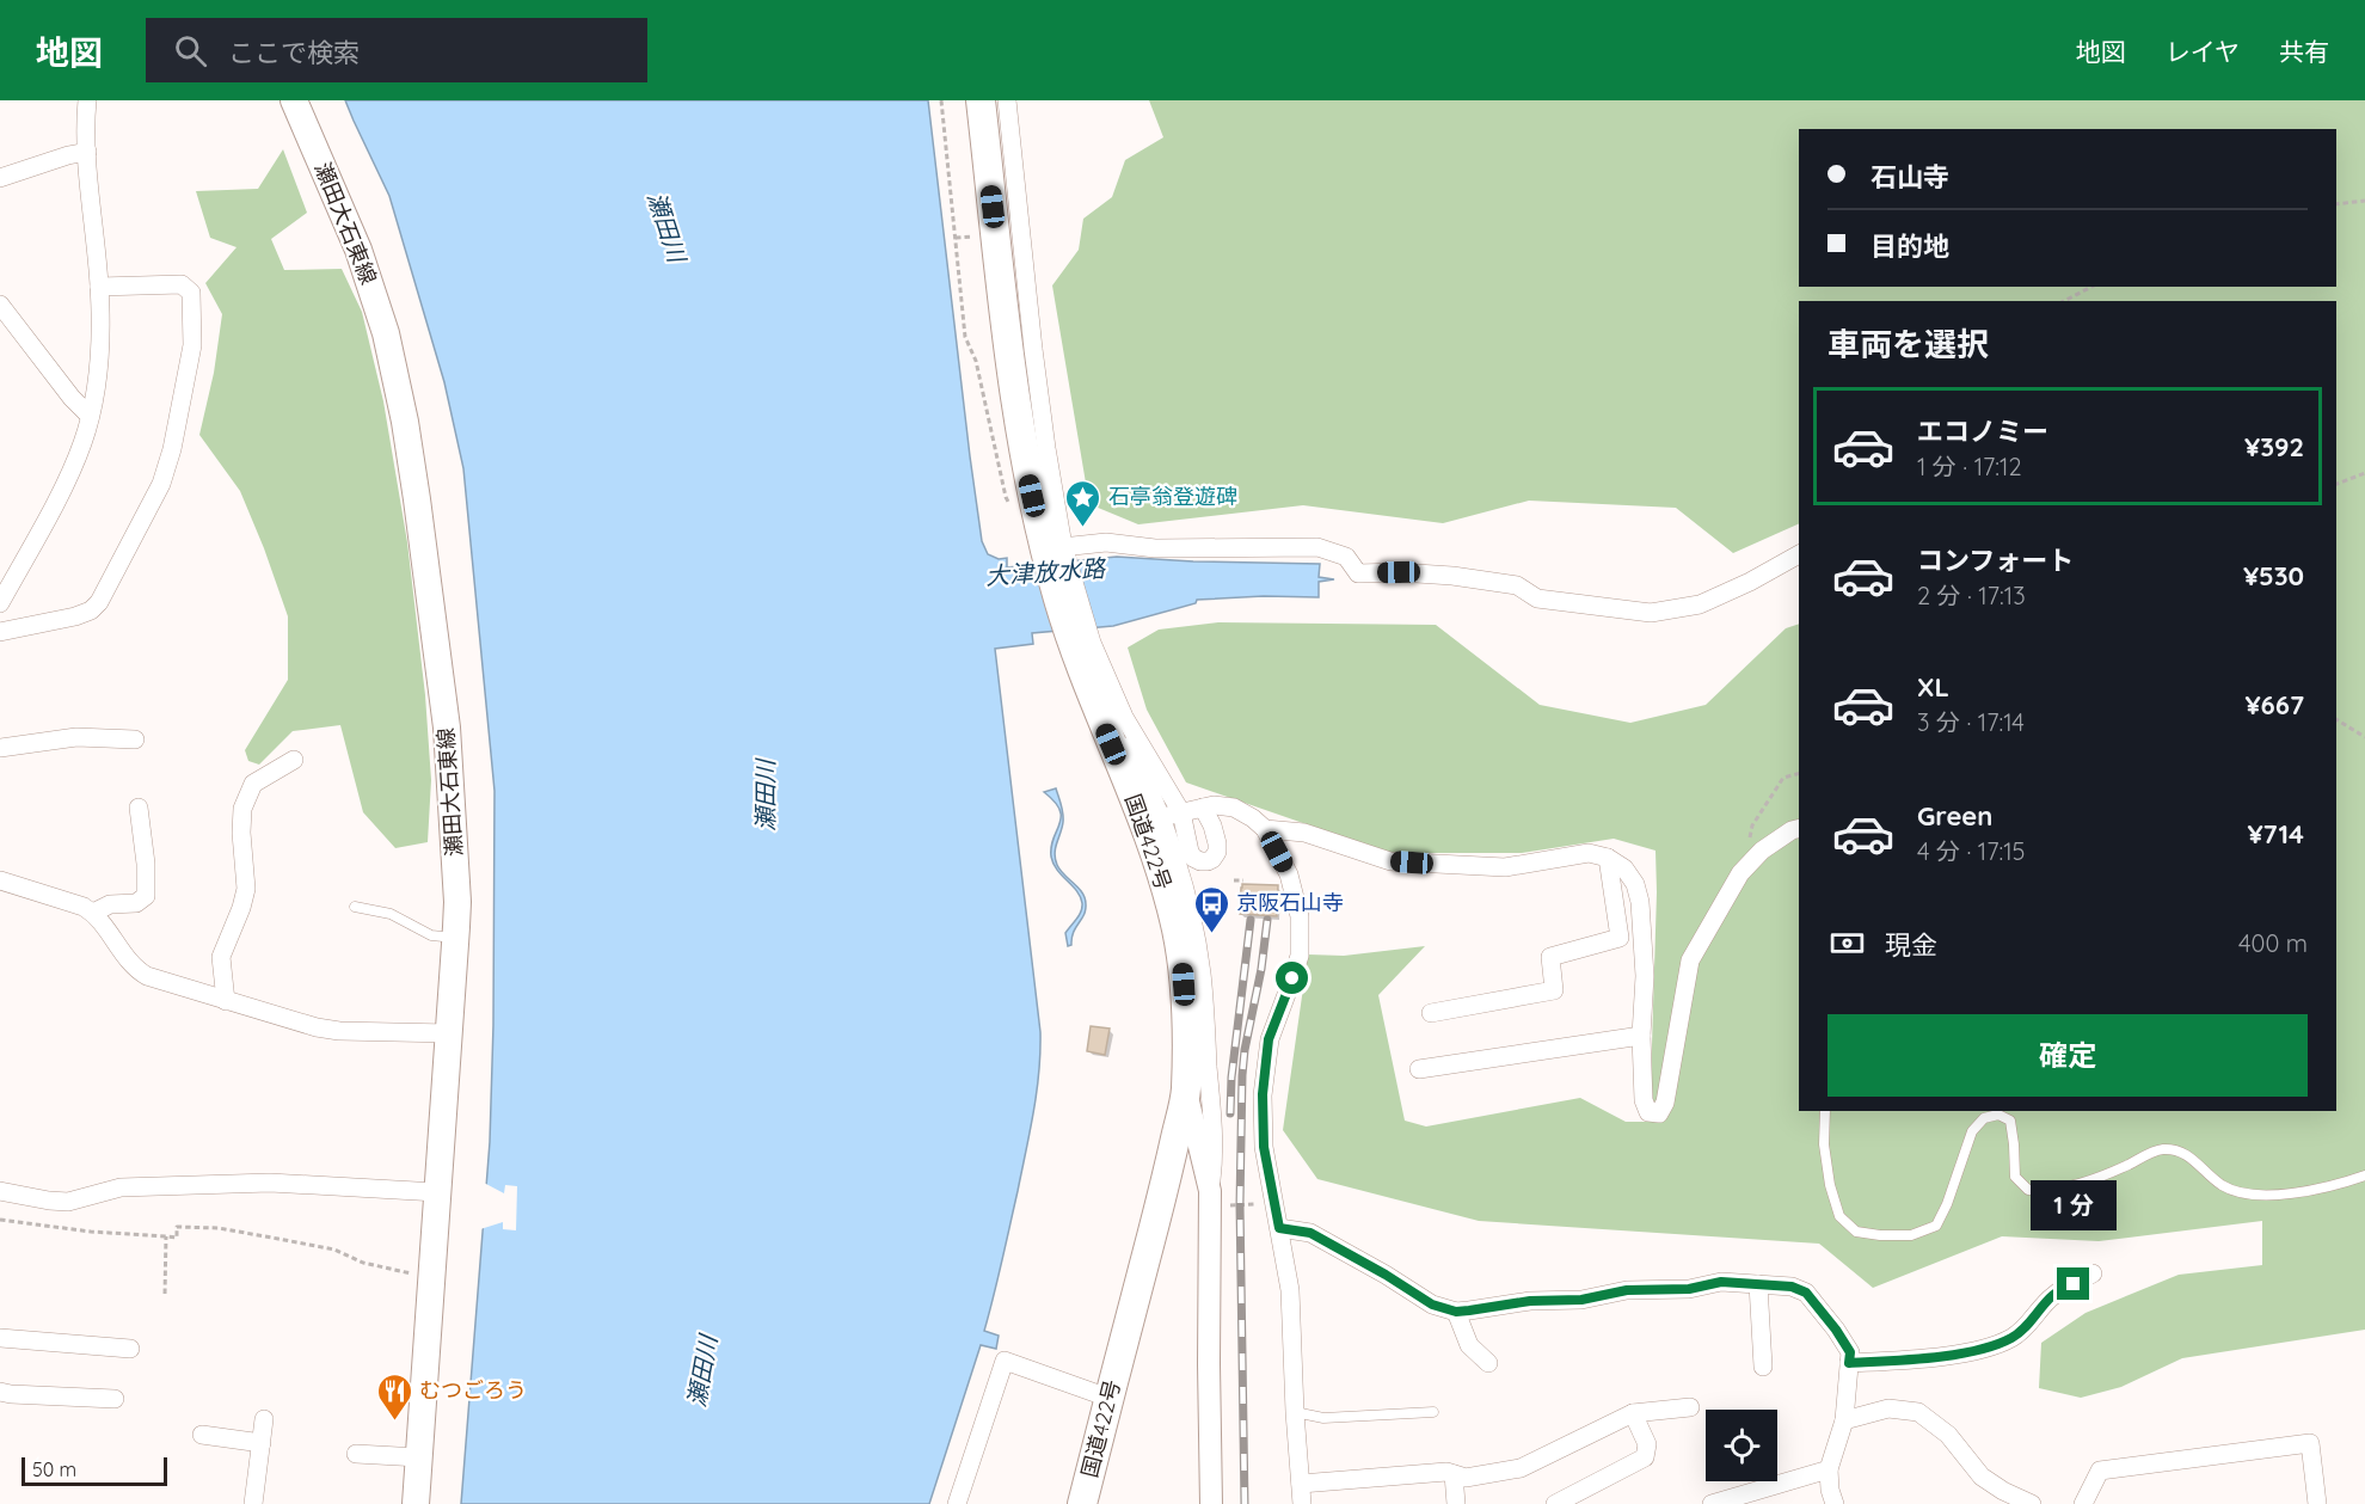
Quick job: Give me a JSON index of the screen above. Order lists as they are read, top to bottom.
{
  "streets": {
    "highway": ["国道422号"],
    "main road": ["瀬田大石東線"]
  },
  "water": ["瀬田川", "大津放水路"],
  "places": {
    "place": ["石亭翁登遊碑"],
    "bus stop": ["京阪石山寺"],
    "restaurant": ["むつごろう"]
  },
  "scale_bar": "50 m",
  "page": {
    "header": "地図",
    "search": "ここで検索",
    "nav": ["地図", "レイヤ", "共有"],
    "banner": ["石山寺", "目的地"],
    "heading": "車両を選択",
    "list": [
      {
        "name": "エコノミー",
        "note": "1 分 · 17:12",
        "value": "¥392"
      },
      {
        "name": "コンフォート",
        "note": "2 分 · 17:13",
        "value": "¥530"
      },
      {
        "name": "XL",
        "note": "3 分 · 17:14",
        "value": "¥667"
      },
      {
        "name": "Green",
        "note": "4 分 · 17:15",
        "value": "¥714"
      }
    ],
    "pay": ["現金", "400 m"],
    "buttons": "確定",
    "bubble": "1 分",
    "scale": "50 m"
  }
}
